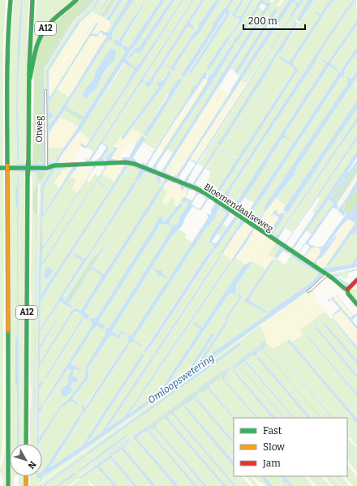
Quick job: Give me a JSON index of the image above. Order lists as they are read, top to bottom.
{
  "streets": {
    "main road": ["A12", "Bloemendaalseweg"],
    "street": ["Otweg"]
  },
  "crossings": [
    ["Otweg", "Bloemendaalseweg"]
  ],
  "water": ["Omloopswetering"],
  "legend": ["Fast", "Slow", "Jam"],
  "scale_bar": "200 m",
  "north": "bottom right"
}
